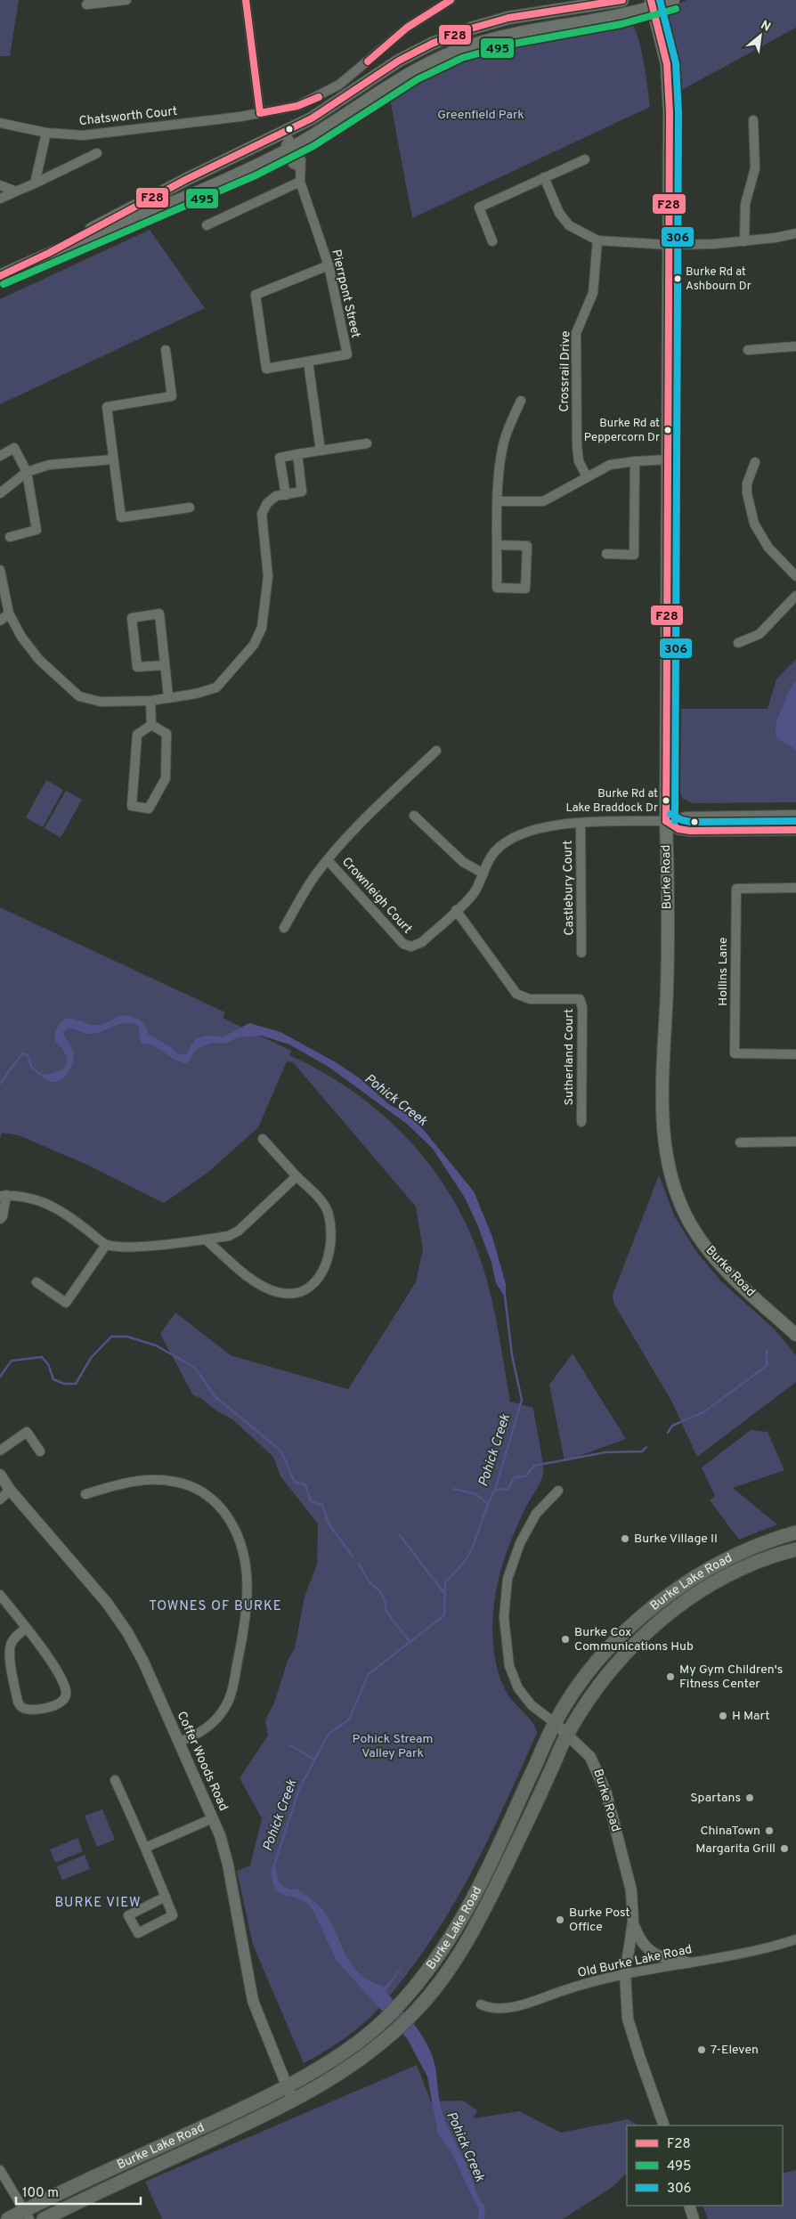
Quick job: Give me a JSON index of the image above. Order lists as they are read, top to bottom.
{
  "streets": {
    "main road": ["Burke Road", "Burke Lake Road"],
    "street": [
      "Chatsworth Court",
      "Pierrpont Street",
      "Crossrail Drive",
      "Castlebury Court",
      "Crownleigh Court",
      "Hollins Lane",
      "Sutherland Court",
      "Coffer Woods Road",
      "Old Burke Lake Road"
    ]
  },
  "crossings": [
    ["Burke Road", "Crownleigh Court"],
    ["Burke Road", "Burke Lake Road"],
    ["Burke Road", "Old Burke Lake Road"],
    ["Castlebury Court", "Crownleigh Court"],
    ["Crownleigh Court", "Sutherland Court"],
    ["Burke Lake Road", "Coffer Woods Road"]
  ],
  "districts": ["TOWNES OF BURKE", "BURKE VIEW"],
  "water": ["Pohick Creek"],
  "parks": ["Greenfield Park", "Pohick Stream Valley Park"],
  "places": [
    "Burke Rd at Ashbourn Dr",
    "Burke Rd at Peppercorn Dr",
    "Burke Rd at Lake Braddock Dr",
    "Burke Village II",
    "Burke Cox Communications Hub",
    "My Gym Children's Fitness Center",
    "H Mart",
    "Spartans",
    "ChinaTown",
    "Margarita Grill",
    "Burke Post Office",
    "7-Eleven"
  ],
  "lines": ["transit line F28", "transit line 306", "transit line 495"],
  "legend": ["F28", "495", "306"],
  "scale_bar": "100 m",
  "north": "top right"
}
